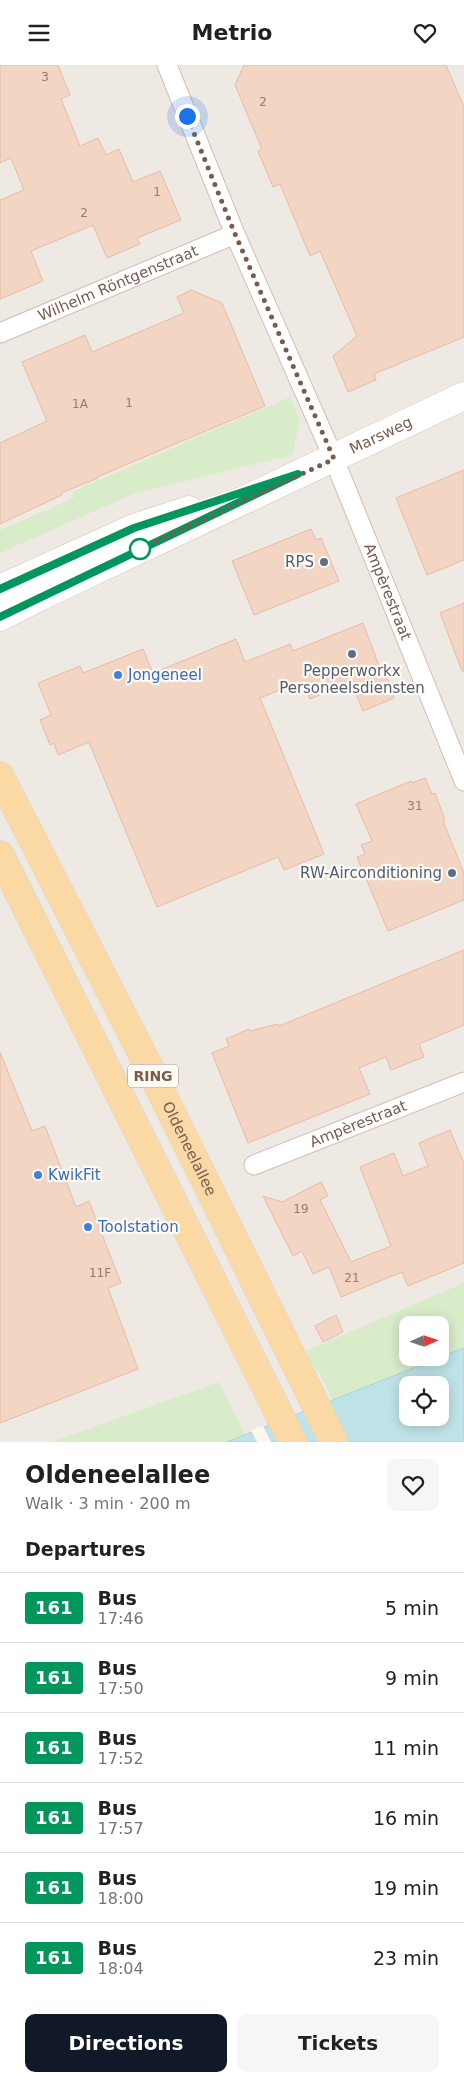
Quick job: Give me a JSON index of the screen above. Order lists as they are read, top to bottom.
{
  "streets": {
    "main road": ["RING", "Oldeneelallee"],
    "street": ["Wilhelm Röntgenstraat", "Marsweg", "Ampèrestraat"]
  },
  "crossings": [
    ["Wilhelm Röntgenstraat", "Ampèrestraat"],
    ["Marsweg", "Ampèrestraat"]
  ],
  "places": [
    "RPS",
    "Pepperworkx Personeelsdiensten",
    "Jongeneel",
    "RW-Airconditioning",
    "KwikFit",
    "Toolstation"
  ],
  "lines": ["bus line 161"],
  "house_numbers": [
    "3",
    "2",
    "1",
    "2",
    "1",
    "1A",
    "31",
    "19",
    "11F",
    "21"
  ],
  "north": "right",
  "page": {
    "header": "Metrio",
    "heading": [
      ["Oldeneelallee", "Walk · 3 min · 200 m"],
      "Departures"
    ],
    "list": [
      {
        "mark": "161",
        "name": "Bus",
        "note": "17:46",
        "value": "5 min"
      },
      {
        "mark": "161",
        "name": "Bus",
        "note": "17:50",
        "value": "9 min"
      },
      {
        "mark": "161",
        "name": "Bus",
        "note": "17:52",
        "value": "11 min"
      },
      {
        "mark": "161",
        "name": "Bus",
        "note": "17:57",
        "value": "16 min"
      },
      {
        "mark": "161",
        "name": "Bus",
        "note": "18:00",
        "value": "19 min"
      },
      {
        "mark": "161",
        "name": "Bus",
        "note": "18:04",
        "value": "23 min"
      }
    ],
    "buttons": ["Directions", "Tickets"]
  }
}
